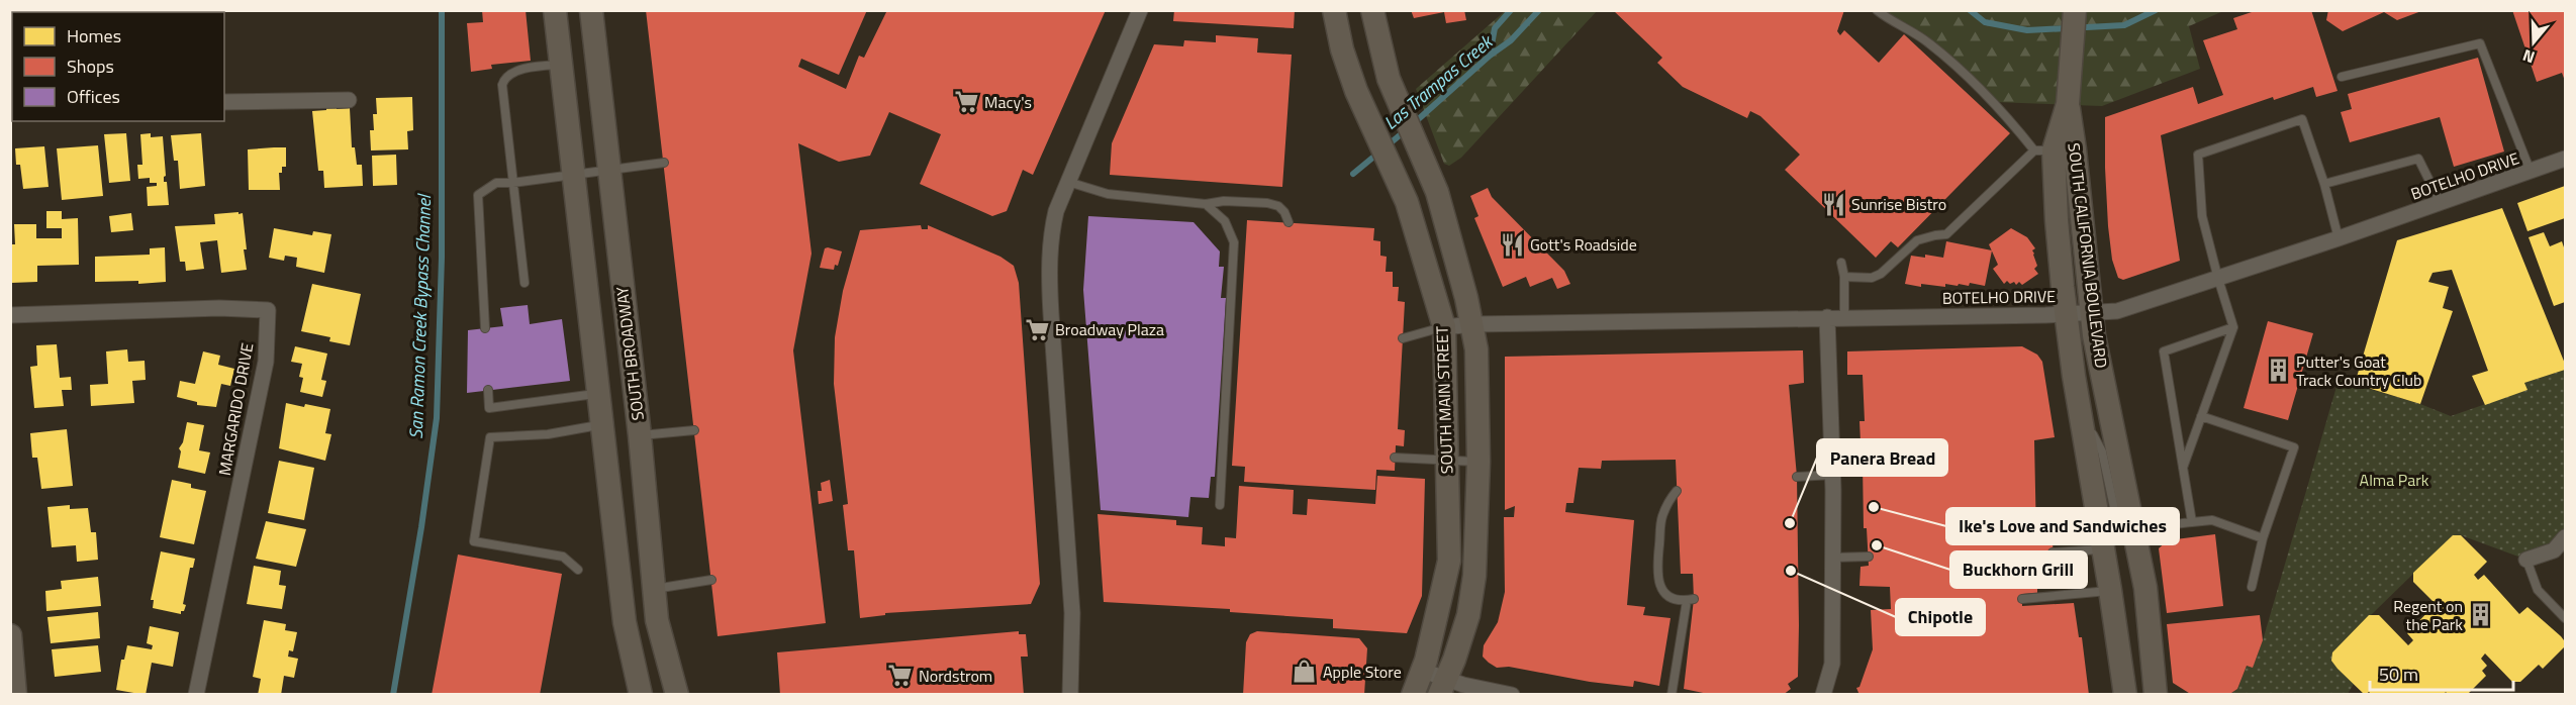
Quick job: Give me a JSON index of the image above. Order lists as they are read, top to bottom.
{
  "streets": {
    "main road": ["SOUTH CALIFORNIA BOULEVARD", "SOUTH BROADWAY", "SOUTH MAIN STREET"],
    "street": ["BOTELHO DRIVE", "MARGARIDO DRIVE"]
  },
  "crossings": [
    ["BOTELHO DRIVE", "SOUTH CALIFORNIA BOULEVARD"],
    ["BOTELHO DRIVE", "SOUTH MAIN STREET"]
  ],
  "water": ["Las Trampas Creek", "San Ramon Creek Bypass Channel"],
  "parks": ["Alma Park"],
  "places": {
    "supermarket": ["Macy's", "Broadway Plaza", "Nordstrom"],
    "restaurant": ["Sunrise Bistro", "Gott's Roadside"],
    "building": ["Putter's Goat Track Country Club", "Regent on the Park"],
    "other": [
      "Ike's Love and Sandwiches",
      "Panera Bread",
      "Buckhorn Grill",
      "Chipotle"
    ],
    "shop": ["Apple Store"]
  },
  "legend": ["Homes", "Shops", "Offices"],
  "scale_bar": "50 m",
  "north": "bottom"
}
